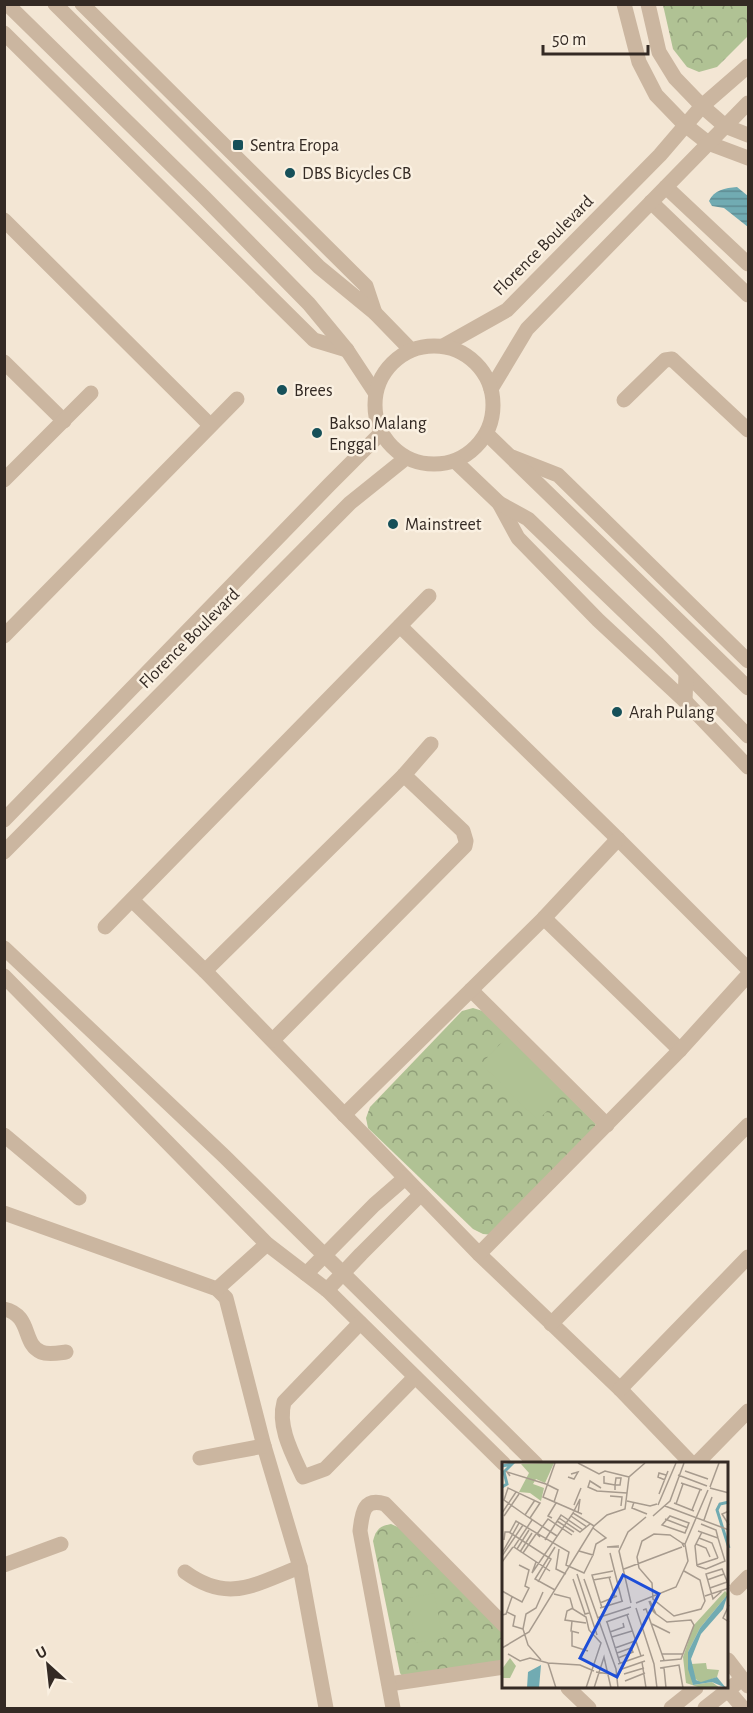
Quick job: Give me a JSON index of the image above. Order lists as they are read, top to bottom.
{
  "streets": {
    "street": ["Florence Boulevard"]
  },
  "places": {
    "transit": ["Sentra Eropa"],
    "other": [
      "DBS Bicycles CB",
      "Brees",
      "Bakso Malang Enggal",
      "Mainstreet",
      "Arah Pulang"
    ]
  },
  "scale_bar": "50 m",
  "north": "top left"
}
